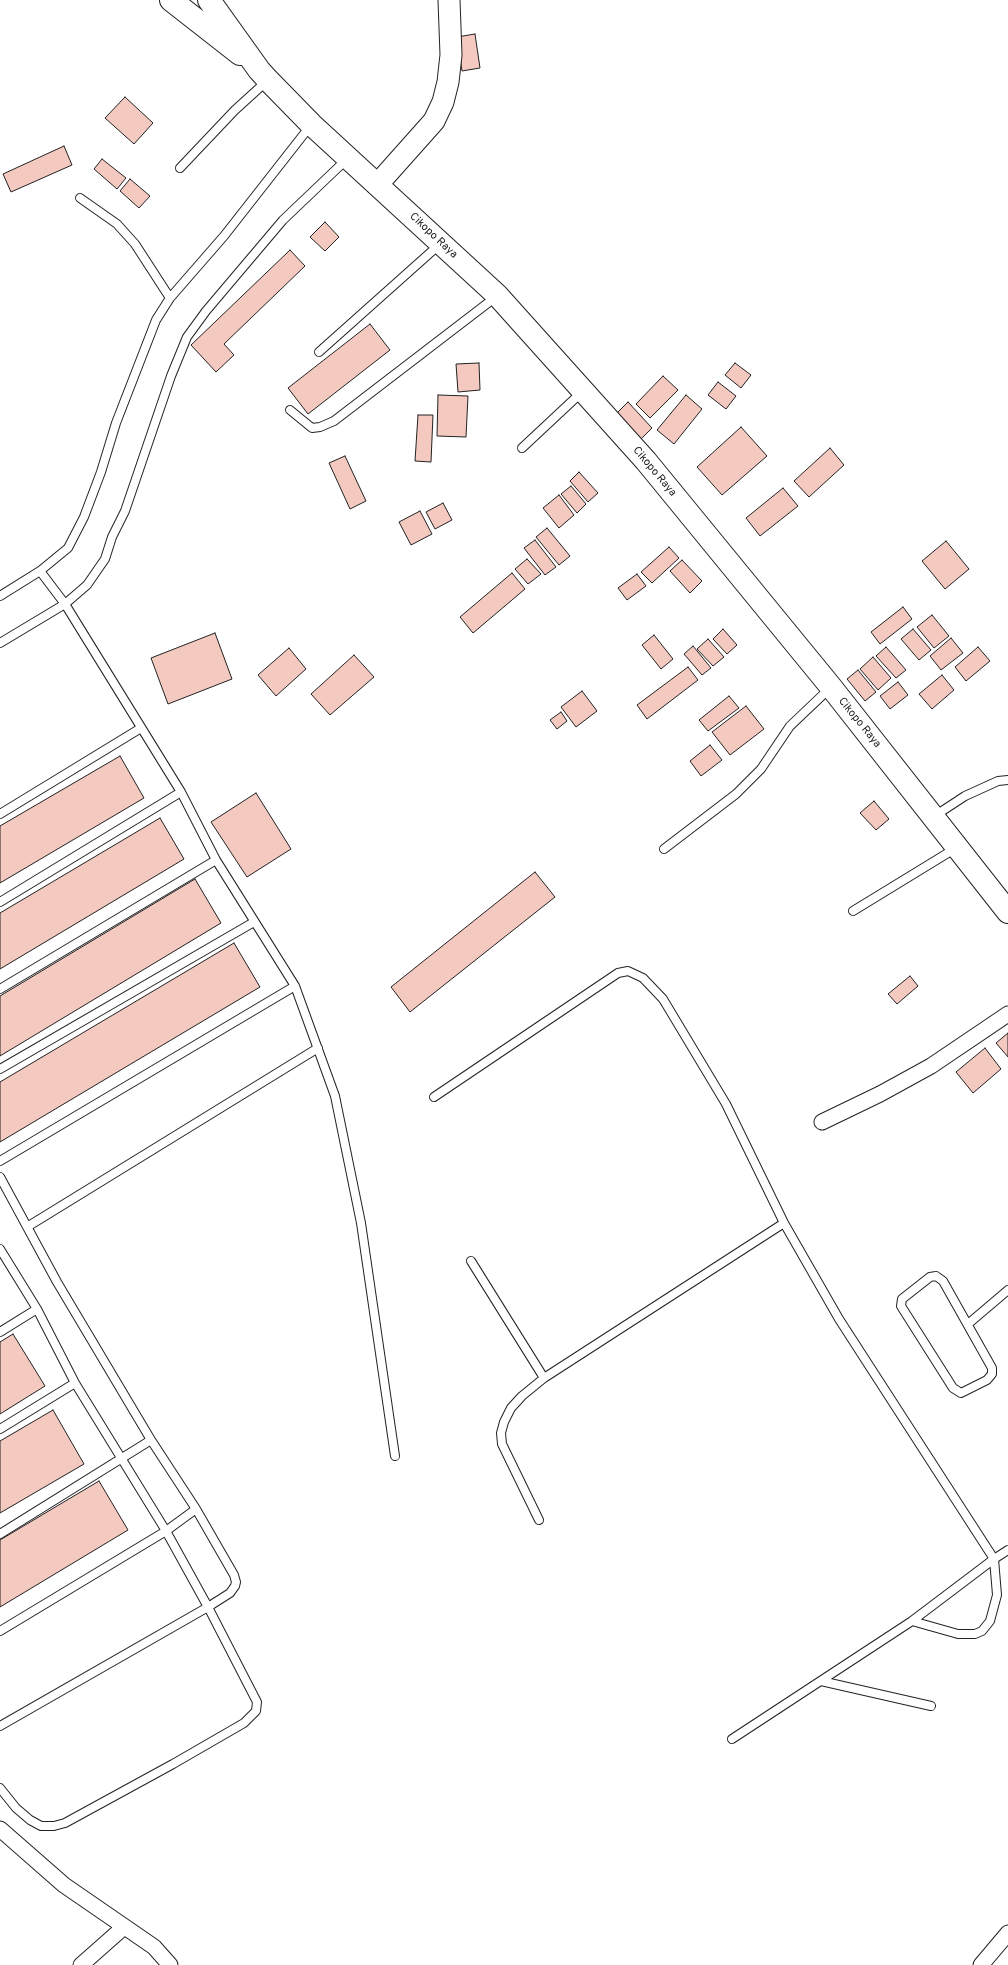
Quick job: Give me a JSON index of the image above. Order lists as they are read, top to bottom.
{
  "streets": {
    "highway": ["Cikopo Raya"]
  }
}
